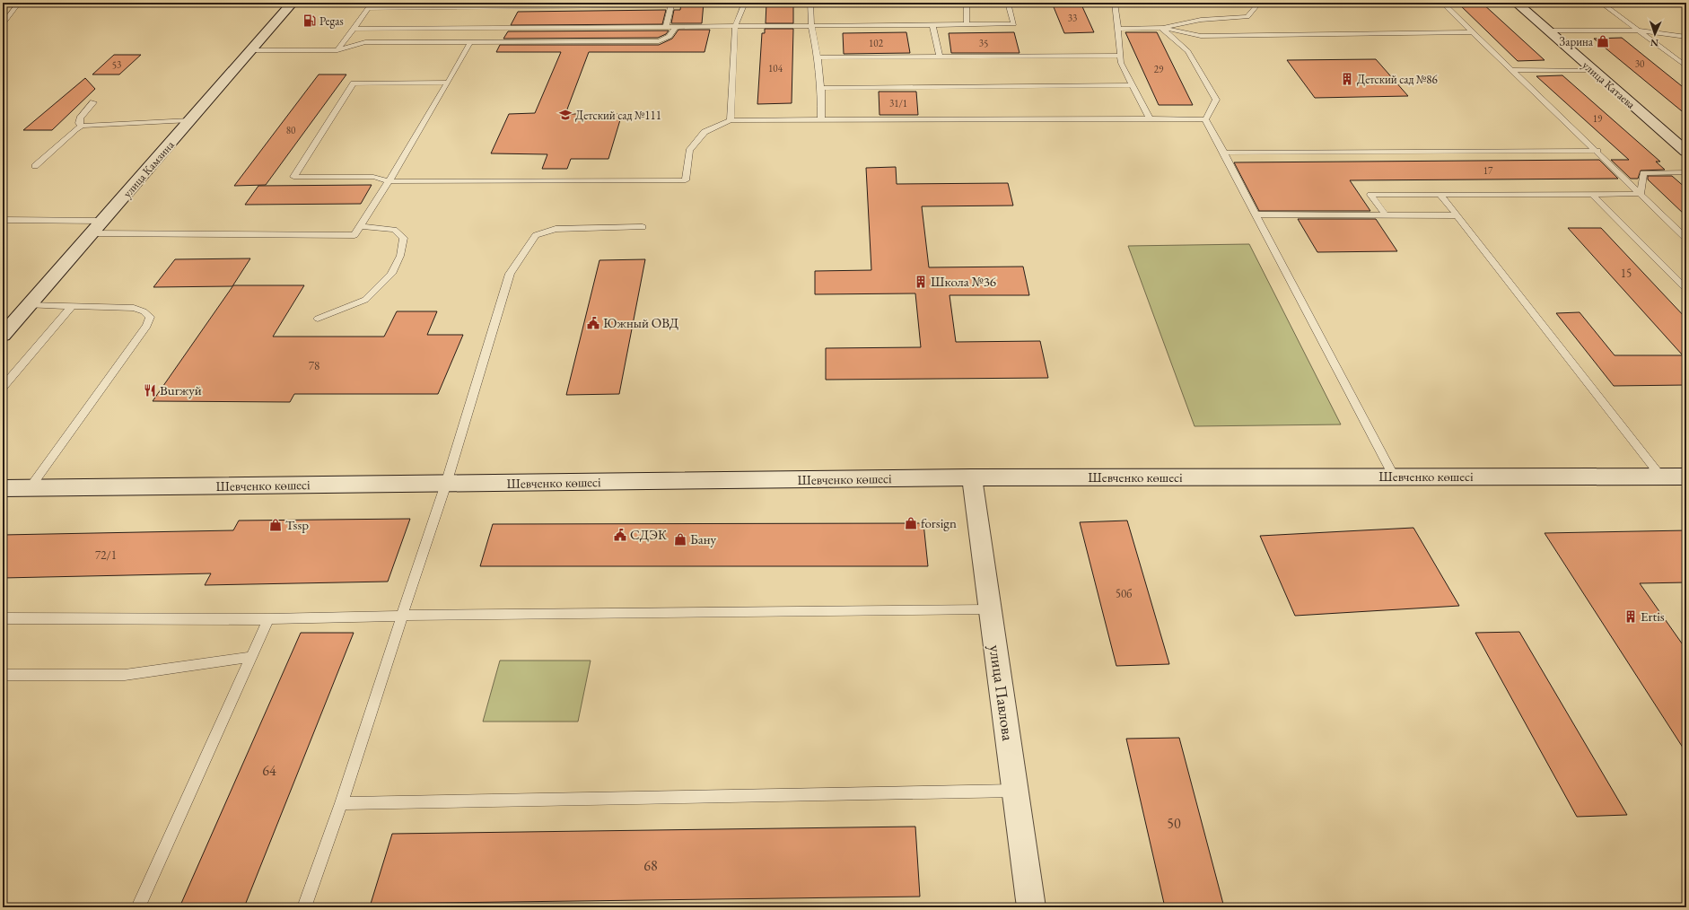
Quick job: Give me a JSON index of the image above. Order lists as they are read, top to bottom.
{
  "streets": {
    "street": [
      "улица Катаева",
      "улица Камзина",
      "Шевченко көшесі",
      "улица Павлова"
    ]
  },
  "crossings": [
    ["Шевченко көшесі", "улица Павлова"]
  ],
  "places": {
    "fuel station": ["Pegas"],
    "shop": [
      "Зарина",
      "forsign",
      "Tssp",
      "Бану"
    ],
    "building": ["Детский сад №86", "Школа №36", "Ertis"],
    "school or university": ["Детский сад №111"],
    "public building": ["Южный ОВД", "СДЭК"],
    "restaurant": ["Burжуй"]
  },
  "house_numbers": [
    "33",
    "102",
    "35",
    "30",
    "53",
    "104",
    "29",
    "31/1",
    "19",
    "80",
    "17",
    "15",
    "78",
    "72/1",
    "50б",
    "64",
    "50",
    "68"
  ],
  "north": "bottom"
}
